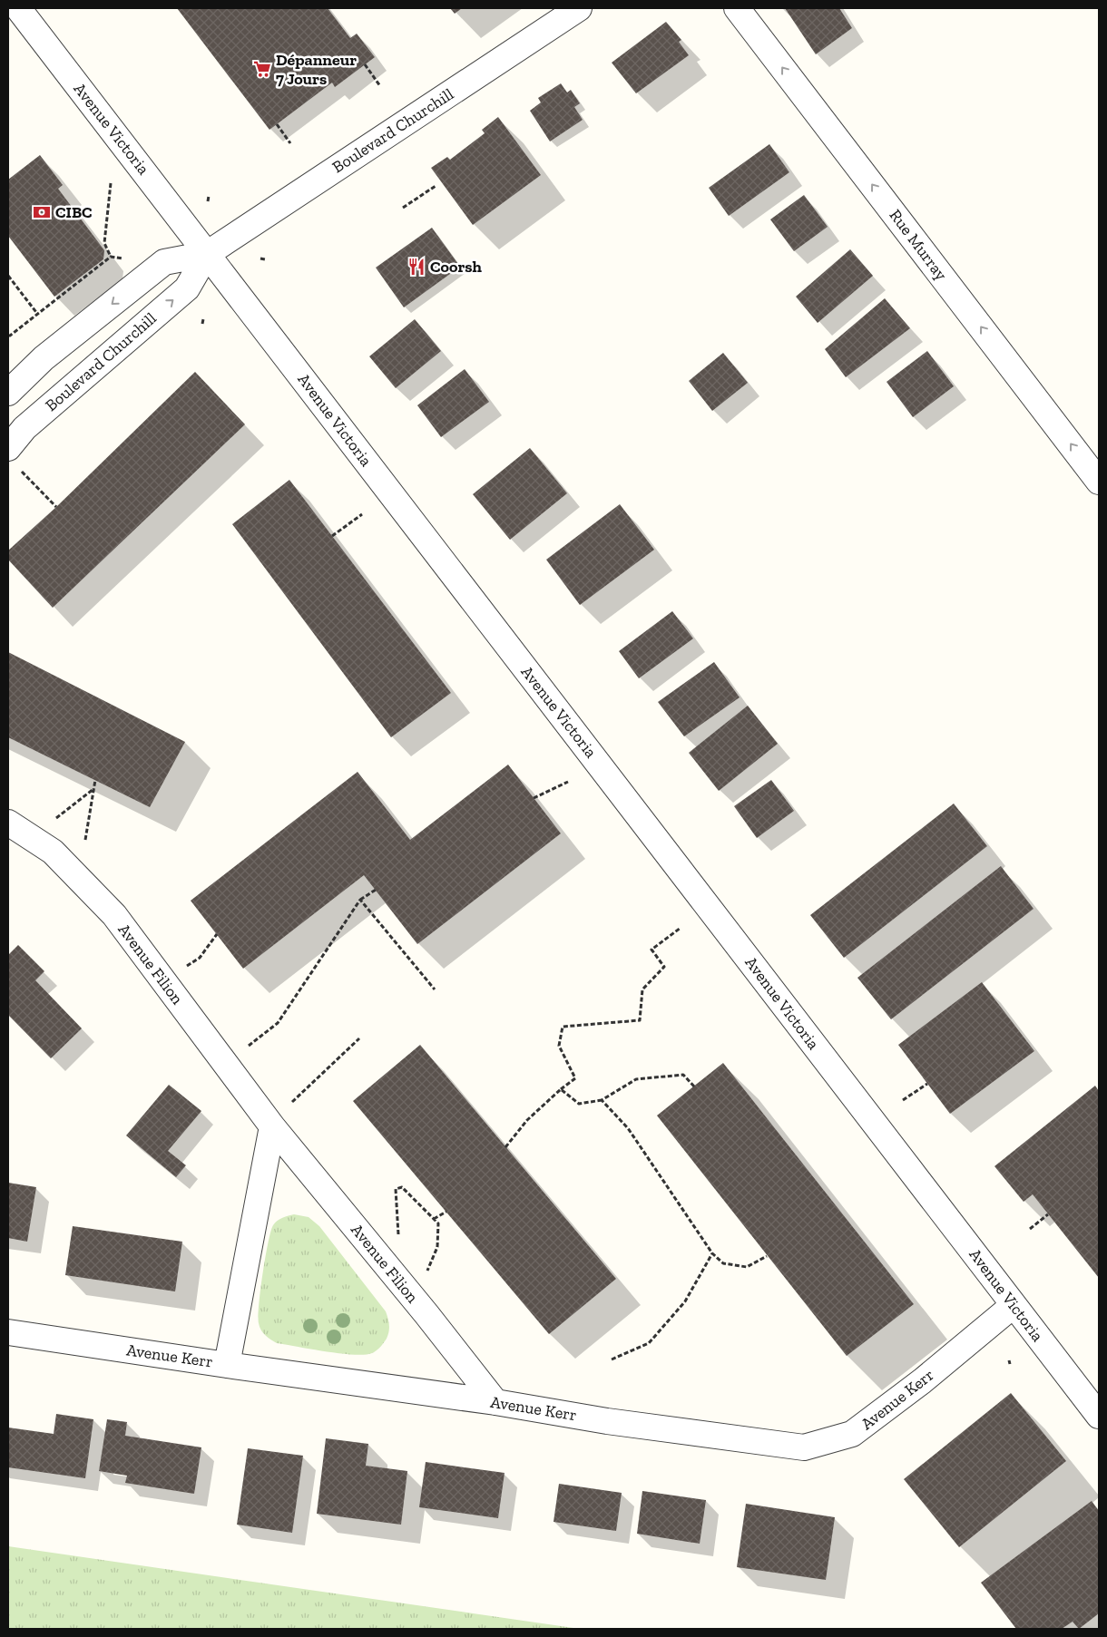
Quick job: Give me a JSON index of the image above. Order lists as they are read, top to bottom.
{
  "streets": {
    "street": [
      "Avenue Victoria",
      "Boulevard Churchill",
      "Rue Murray",
      "Avenue Filion",
      "Avenue Kerr"
    ]
  },
  "crossings": [
    ["Avenue Victoria", "Boulevard Churchill"],
    ["Avenue Victoria", "Avenue Kerr"],
    ["Avenue Filion", "Avenue Kerr"]
  ],
  "one_way": ["Rue Murray"],
  "places": {
    "supermarket": ["Dépanneur 7 Jours"],
    "bank": ["CIBC"],
    "restaurant": ["Coorsh"]
  }
}
